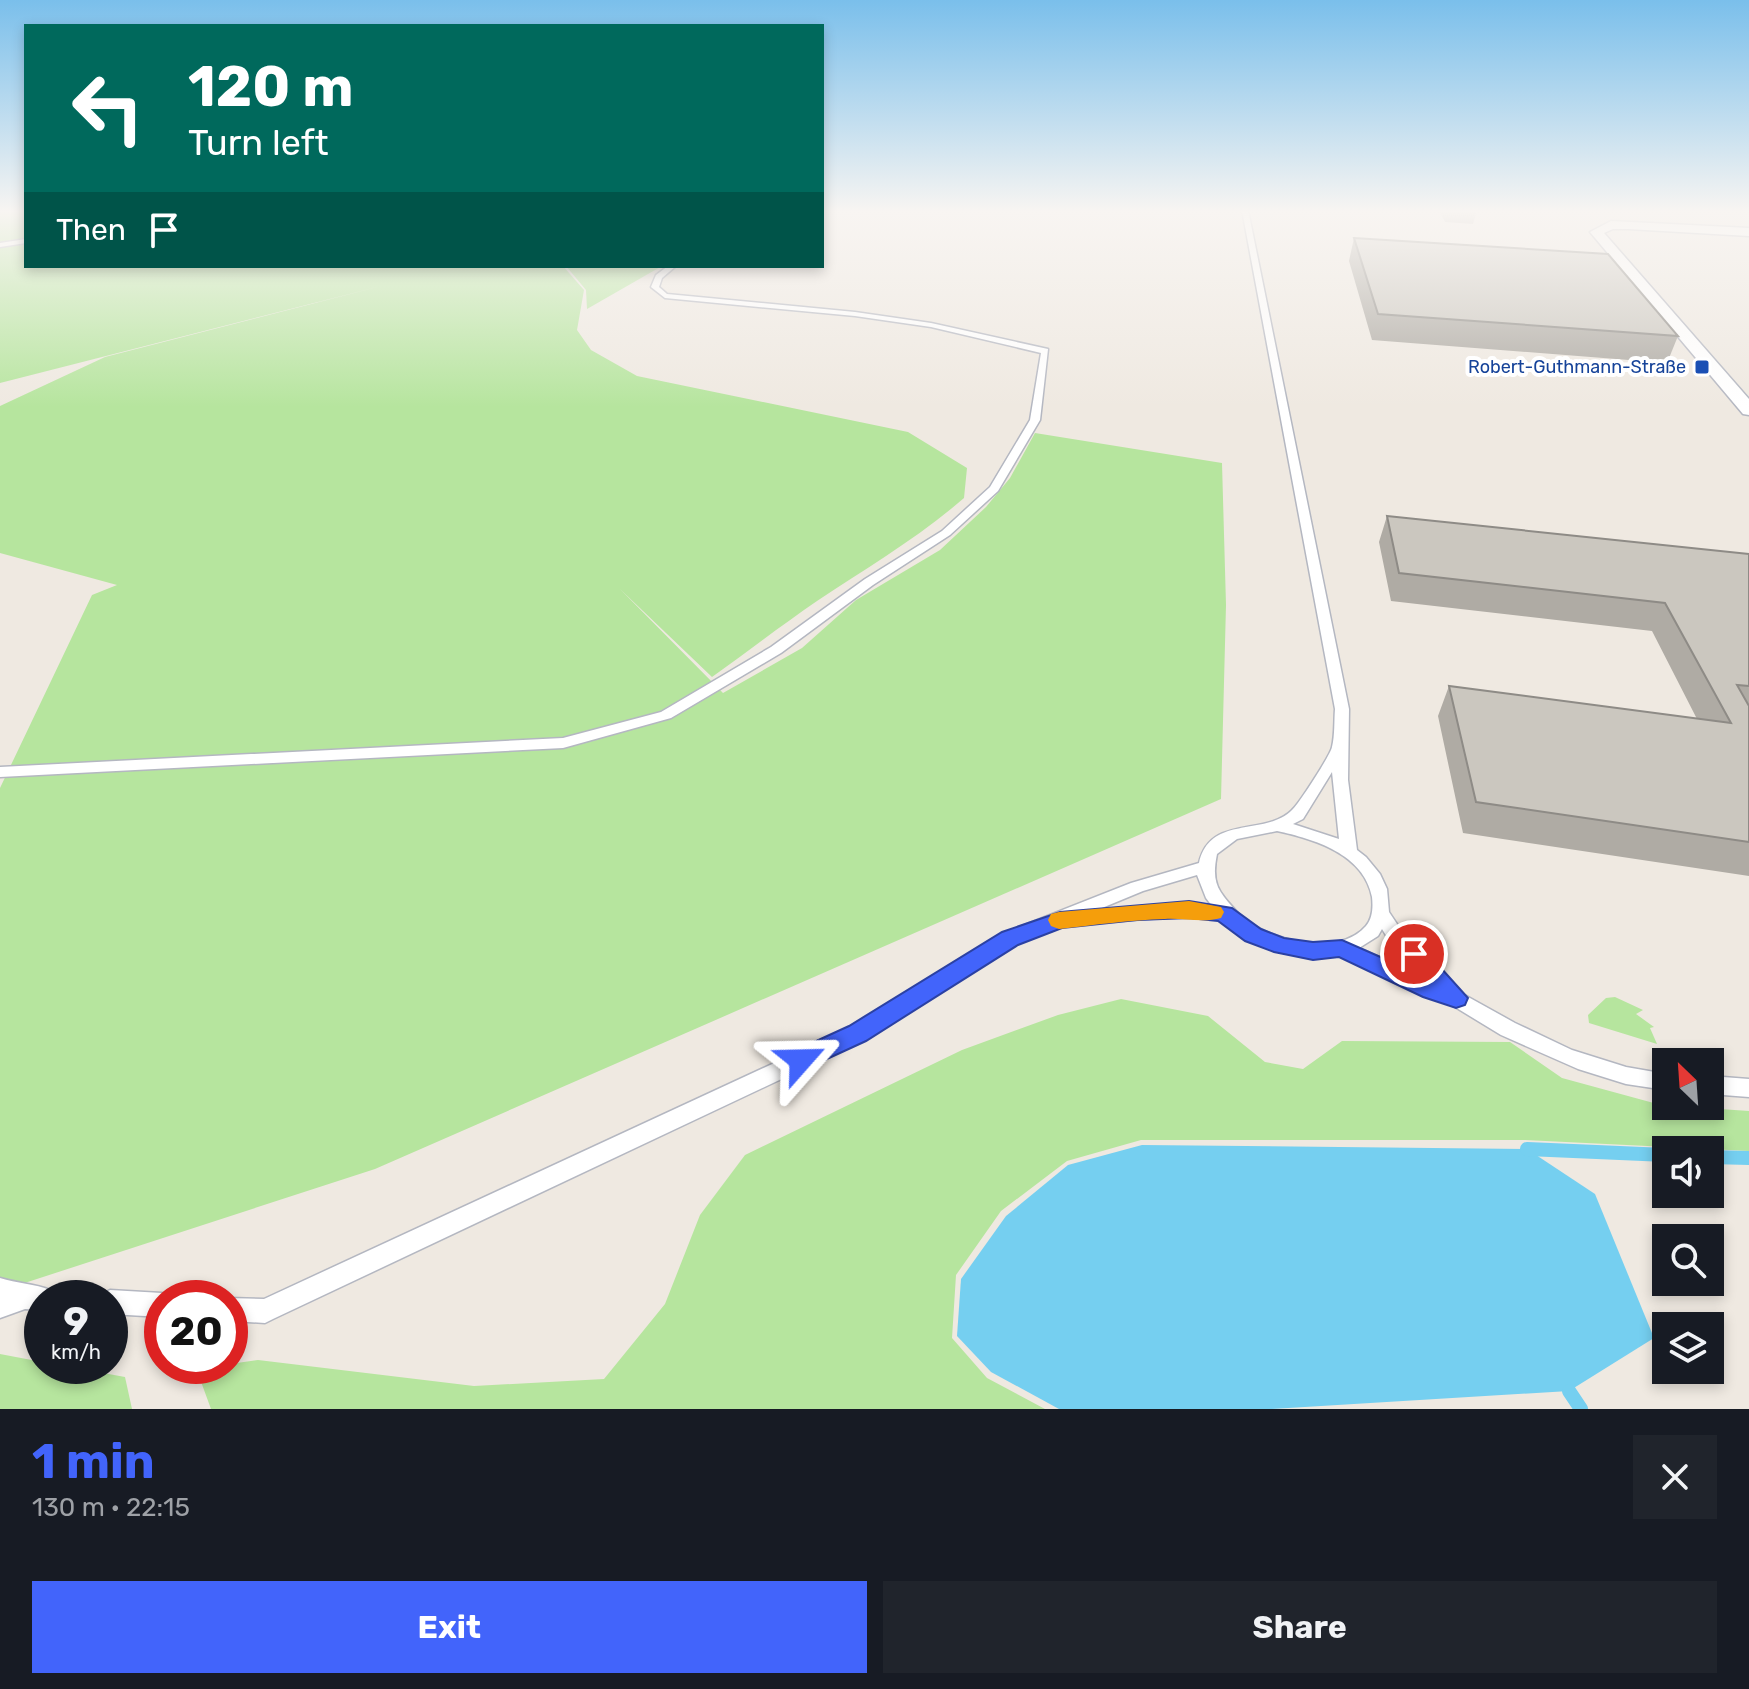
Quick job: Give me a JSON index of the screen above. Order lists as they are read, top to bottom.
{
  "places": {
    "transit": ["Robert-Guthmann-Straße"]
  },
  "north": "top left",
  "page": {
    "turn": ["120 m", "Turn left"],
    "then": "Then",
    "speed": "9 km/h",
    "limit": "20",
    "heading": ["1 min", "130 m · 22:15"],
    "buttons": ["Exit", "Share"]
  }
}
